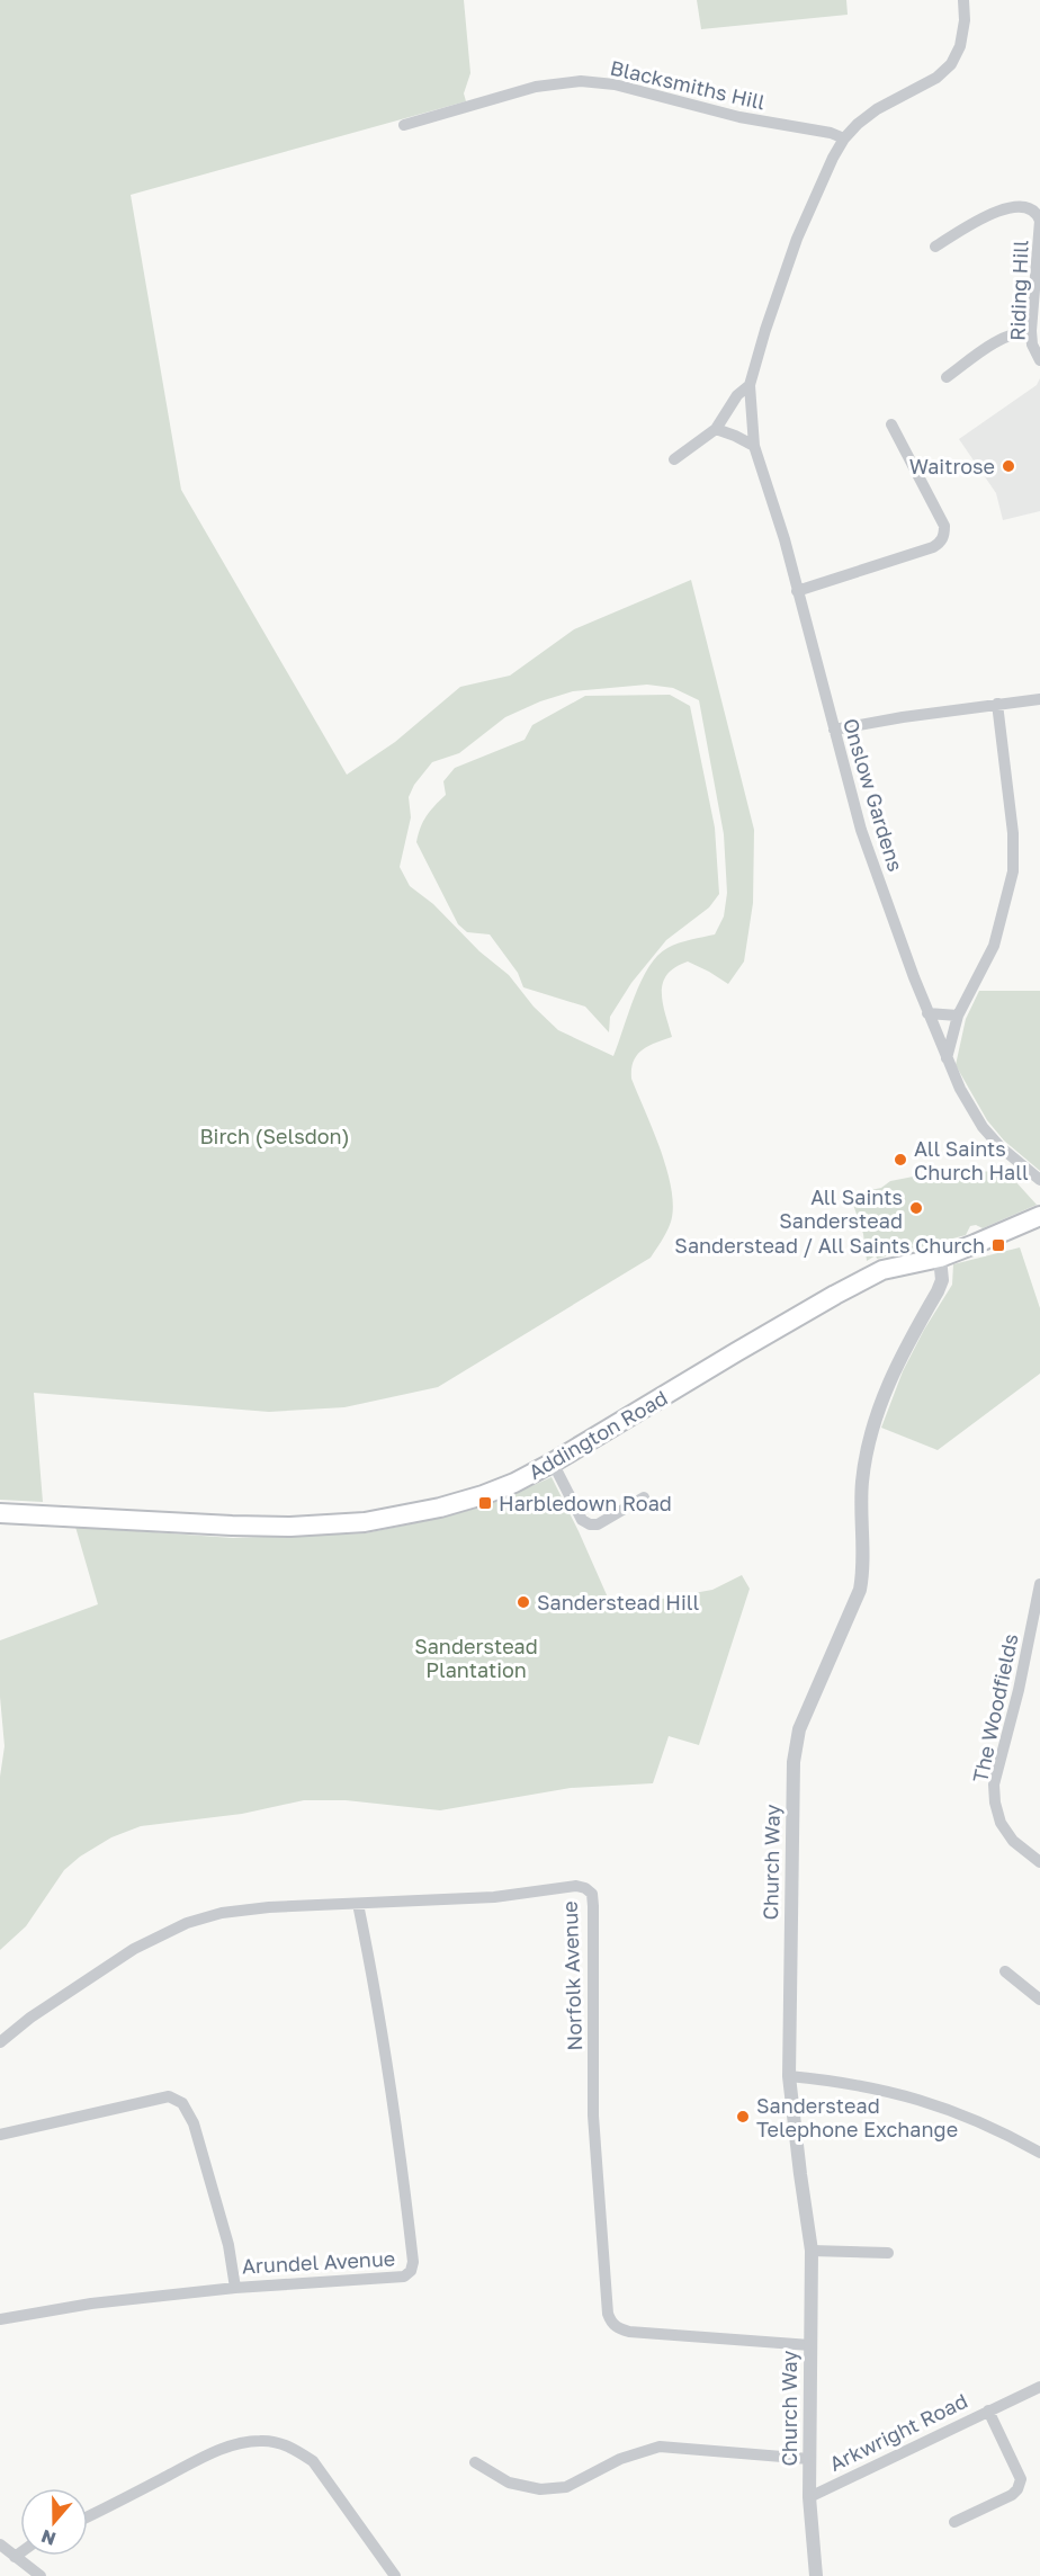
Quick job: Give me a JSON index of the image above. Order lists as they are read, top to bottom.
{
  "streets": {
    "main road": ["Addington Road"],
    "street": [
      "Blacksmiths Hill",
      "Riding Hill",
      "Onslow Gardens",
      "The Woodfields",
      "Church Way",
      "Norfolk Avenue",
      "Arundel Avenue",
      "Arkwright Road"
    ]
  },
  "crossings": [
    ["Addington Road", "Church Way"],
    ["Church Way", "Norfolk Avenue"],
    ["Church Way", "Arkwright Road"],
    ["Norfolk Avenue", "Arundel Avenue"]
  ],
  "parks": ["Birch (Selsdon)", "Sanderstead Plantation"],
  "places": {
    "other": [
      "Waitrose",
      "All Saints Church Hall",
      "All Saints Sanderstead",
      "Sanderstead Hill",
      "Sanderstead Telephone Exchange"
    ],
    "transit": ["Sanderstead / All Saints Church", "Harbledown Road"]
  },
  "north": "bottom"
}
